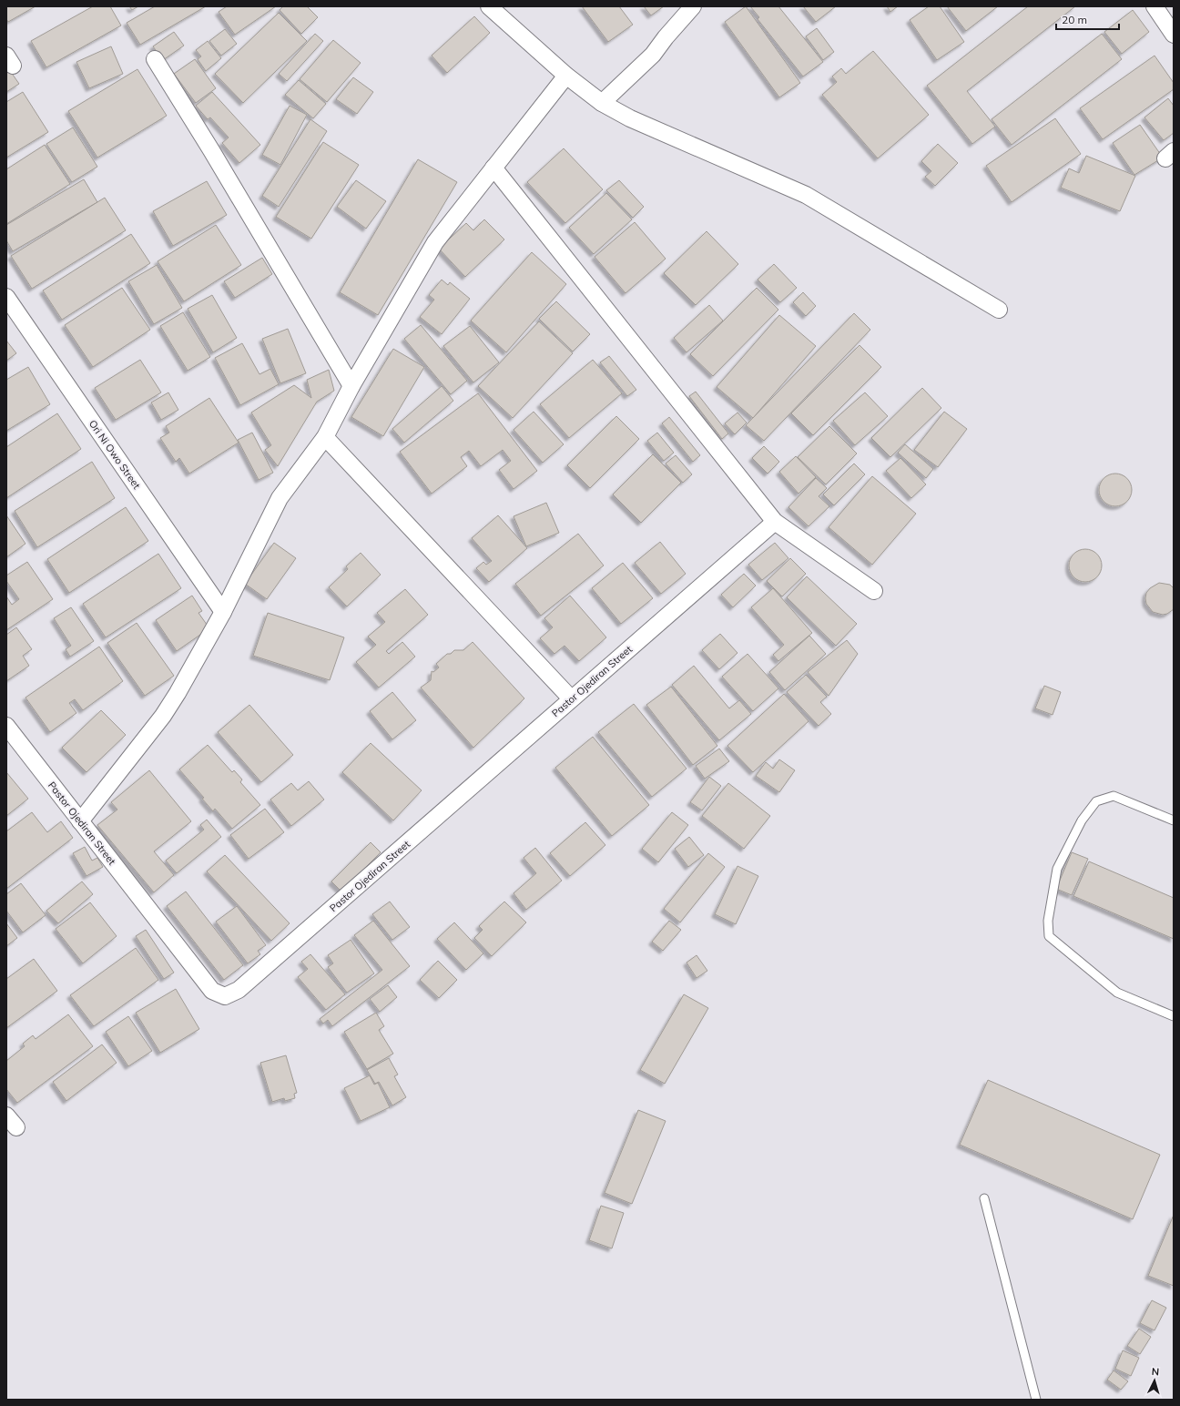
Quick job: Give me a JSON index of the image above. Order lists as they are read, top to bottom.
{
  "streets": {
    "street": ["Ori Ni Owo Street", "Pastor Ojediran Street"]
  },
  "scale_bar": "20 m",
  "north": "top"
}
